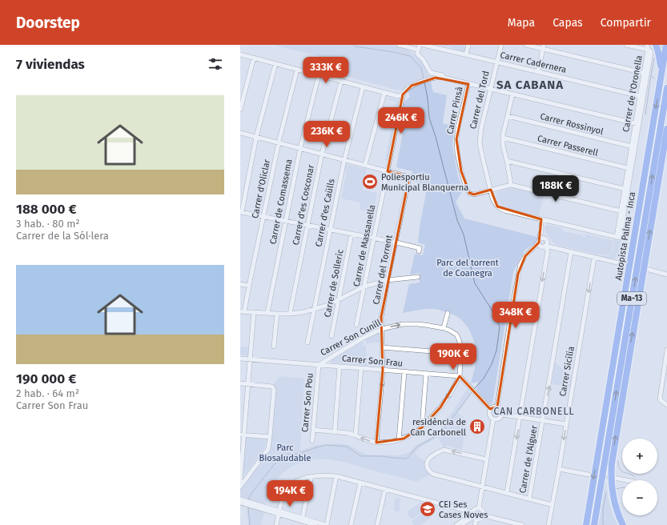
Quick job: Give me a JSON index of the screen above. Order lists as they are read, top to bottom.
{
  "streets": {
    "highway": ["Autopista Palma - Inca", "Ma-13"],
    "street": [
      "Carrer Cadernera",
      "Carrer de l'Oronella",
      "Carrer del Tord",
      "Carrer Pinsà",
      "Carrer Rossinyol",
      "Carrer Passerell",
      "Carrer d'Oliclar",
      "Carrer de Comassema",
      "Carrer d'es Cosconar",
      "Carrer d'es Caülls",
      "Carrer de Massanella",
      "Carrer del Torrent",
      "Carrer de Solleric",
      "Carrer Son Cunill",
      "Carrer Son Frau",
      "Carrer Sicília",
      "Carrer Son Pou",
      "Carrer de l'Alguer"
    ]
  },
  "crossings": [
    ["Carrer Cadernera", "Carrer de l'Oronella"],
    ["Carrer Cadernera", "Carrer del Tord"],
    ["Carrer de l'Oronella", "Carrer del Tord"],
    ["Carrer de l'Oronella", "Carrer Rossinyol"],
    ["Carrer de l'Oronella", "Carrer Passerell"],
    ["Carrer del Tord", "Carrer Pinsà"],
    ["Carrer de Massanella", "Carrer del Torrent"],
    ["Carrer del Torrent", "Carrer Son Cunill"],
    ["Carrer del Torrent", "Carrer Son Frau"],
    ["Carrer Son Cunill", "Carrer Son Frau"],
    ["Carrer Son Cunill", "Carrer Son Pou"],
    ["Carrer Son Frau", "Carrer Son Pou"]
  ],
  "one_way": ["Carrer Sicília"],
  "districts": ["SA CABANA", "CAN CARBONELL"],
  "parks": ["Parc del torrent de Coanegra", "Parc Biosaludable"],
  "places": {
    "sports": ["Poliesportiu Municipal Blanquerna"],
    "building": ["residència de Can Carbonell"],
    "school or university": ["CEI Ses Cases Noves"]
  },
  "page": {
    "header": "Doorstep",
    "nav": ["Mapa", "Capas", "Compartir"],
    "heading": "7 viviendas",
    "price": [
      "333K €",
      "246K €",
      "236K €",
      "188K €",
      "348K €",
      "190K €",
      "194K €"
    ],
    "list": [
      {
        "name": "188 000 €",
        "note": "3 hab. · 80 m² · Carrer de la Sól·lera"
      },
      {
        "name": "190 000 €",
        "note": "2 hab. · 64 m² · Carrer Son Frau"
      }
    ],
    "map_buttons": ["+", "−"]
  }
}
